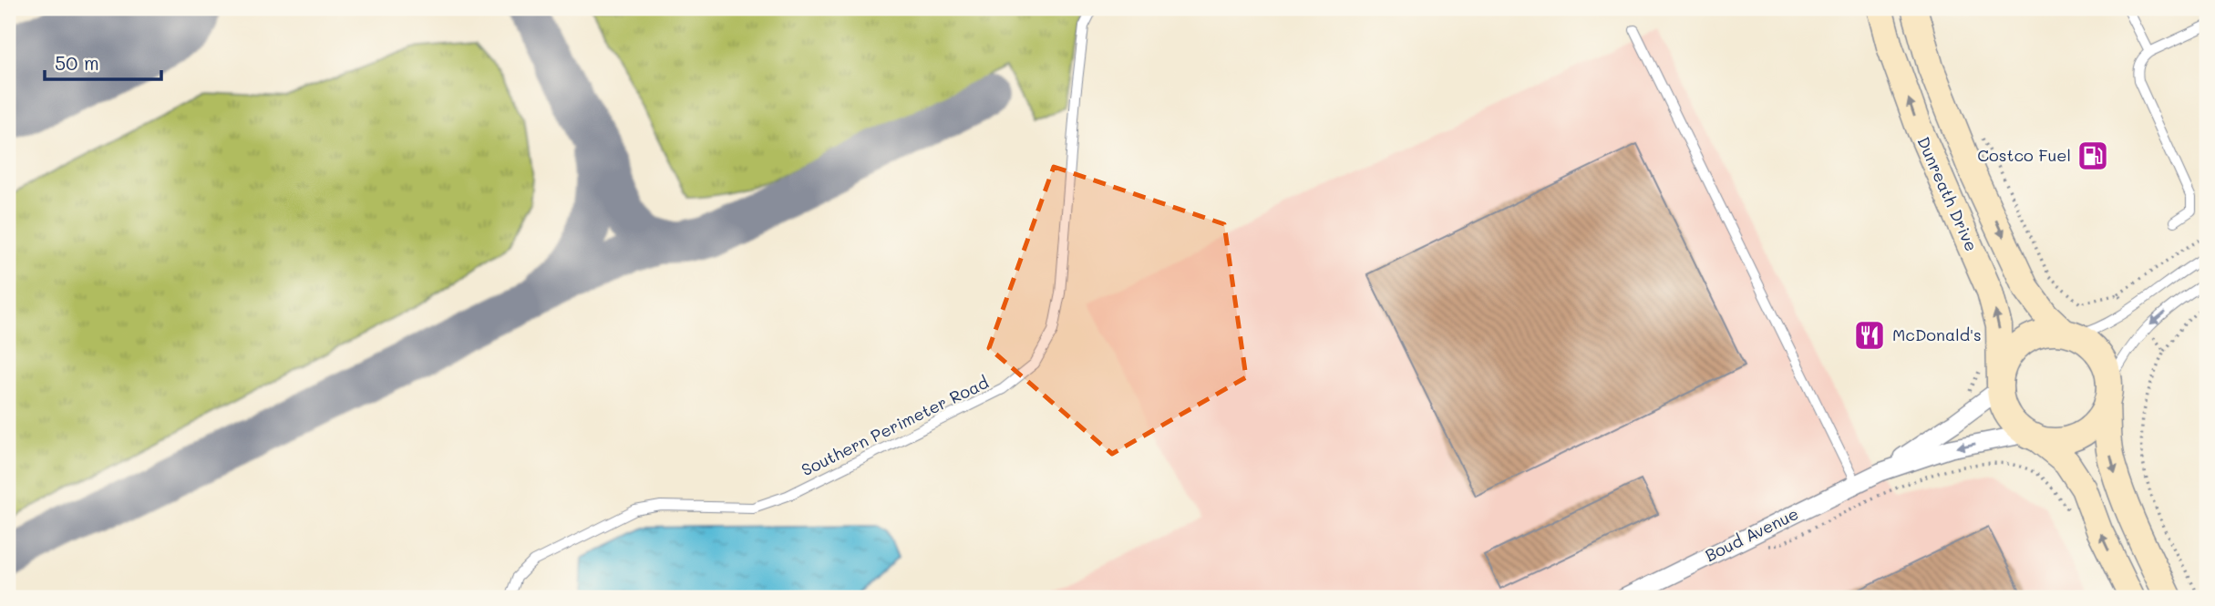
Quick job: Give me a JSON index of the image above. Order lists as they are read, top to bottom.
{
  "streets": {
    "main road": ["Dunreath Drive"],
    "street": ["Boud Avenue"],
    "lane": ["Southern Perimeter Road"]
  },
  "crossings": [
    ["Dunreath Drive", "Boud Avenue"]
  ],
  "places": {
    "fuel station": ["Costco Fuel"],
    "restaurant": ["McDonald's"]
  },
  "scale_bar": "50 m"
}
